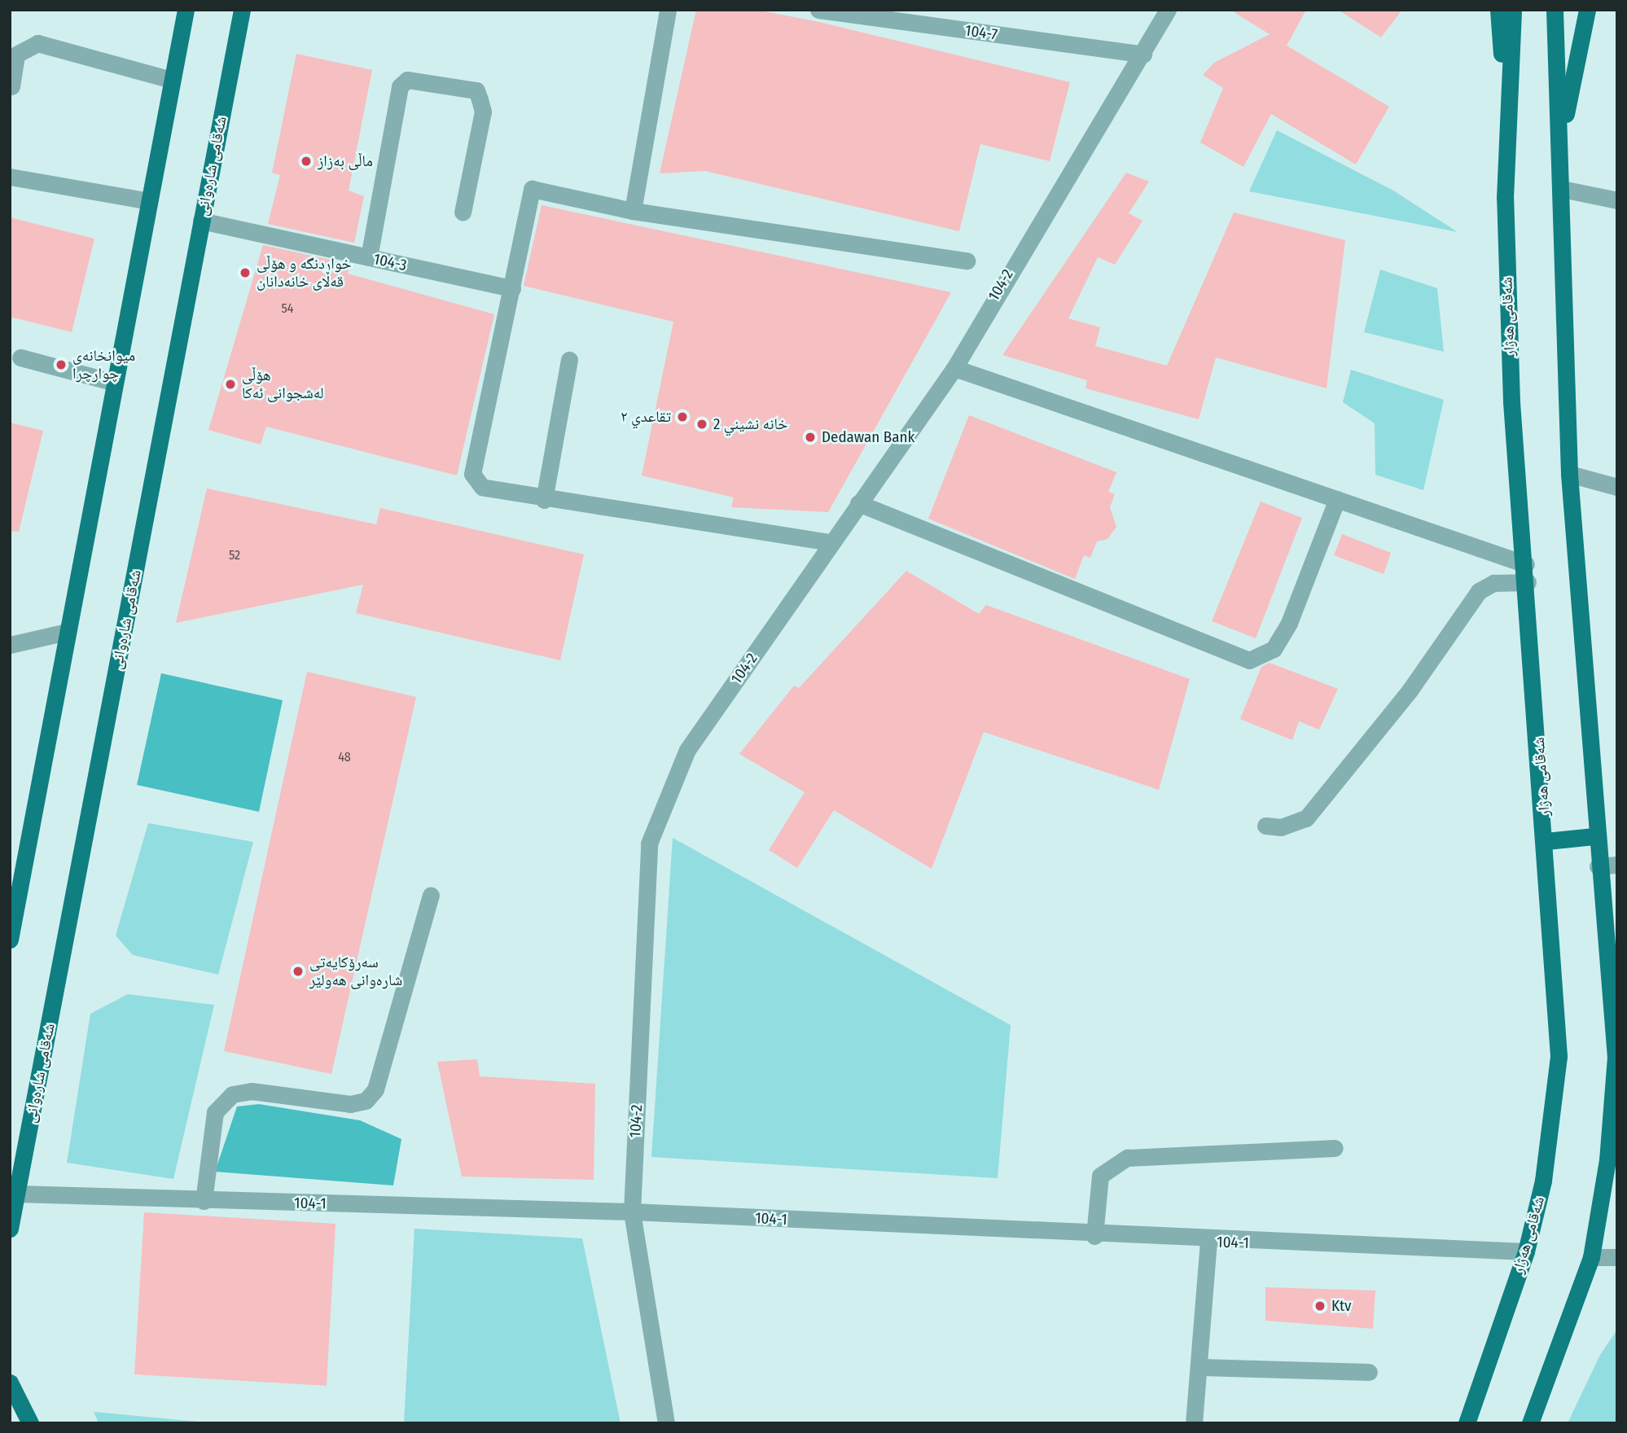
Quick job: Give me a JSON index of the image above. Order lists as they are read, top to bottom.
{
  "streets": {
    "main road": ["شەقامی شارەوانی", "شەقامی هەژار"],
    "street": [
      "104-7",
      "104-3",
      "104-2",
      "104-1"
    ]
  },
  "crossings": [
    ["104-7", "104-2"],
    ["شەقامی شارەوانی", "104-3"],
    ["شەقامی شارەوانی", "104-1"],
    ["104-2", "104-1"],
    ["شەقامی هەژار", "104-1"]
  ],
  "places": [
    "ماڵی بەزاز",
    "خواردنگە و هۆڵی قەڵای خانەدانان",
    "میوانخانەی چوارچرا",
    "هۆڵی لەشجوانی ئەکا",
    "تقاعدي ٢",
    "خانه نشيني 2",
    "Dedawan Bank",
    "سەرۆکایەتی شارەوانی هەولێر",
    "Ktv"
  ],
  "house_numbers": ["54", "52", "48"]
}
